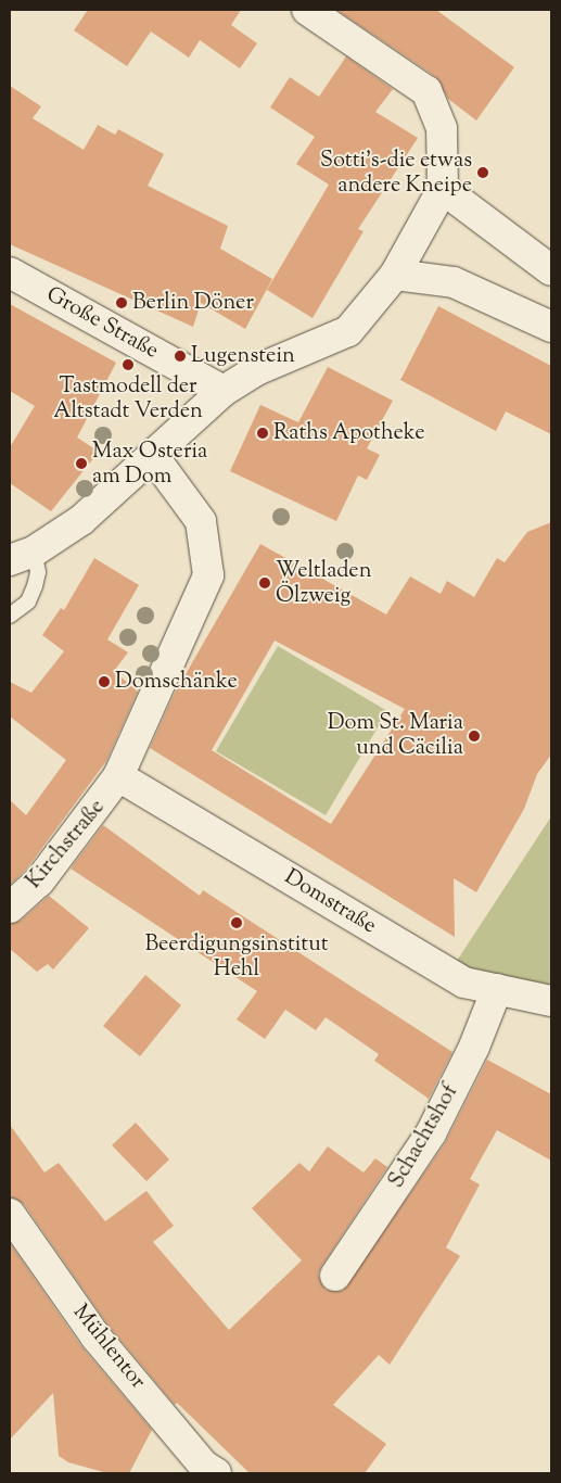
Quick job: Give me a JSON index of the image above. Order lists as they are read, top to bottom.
{
  "streets": {
    "street": [
      "Große Straße",
      "Kirchstraße",
      "Domstraße",
      "Schachtshof",
      "Mühlentor"
    ]
  },
  "crossings": [
    ["Kirchstraße", "Domstraße"],
    ["Domstraße", "Schachtshof"]
  ],
  "places": [
    "Sotti's-die etwas andere Kneipe",
    "Berlin Döner",
    "Lugenstein",
    "Tastmodell der Altstadt Verden",
    "Raths Apotheke",
    "Max Osteria am Dom",
    "Weltladen Ölzweig",
    "Domschänke",
    "Dom St. Maria und Cäcilia",
    "Beerdigungsinstitut Hehl"
  ]
}
